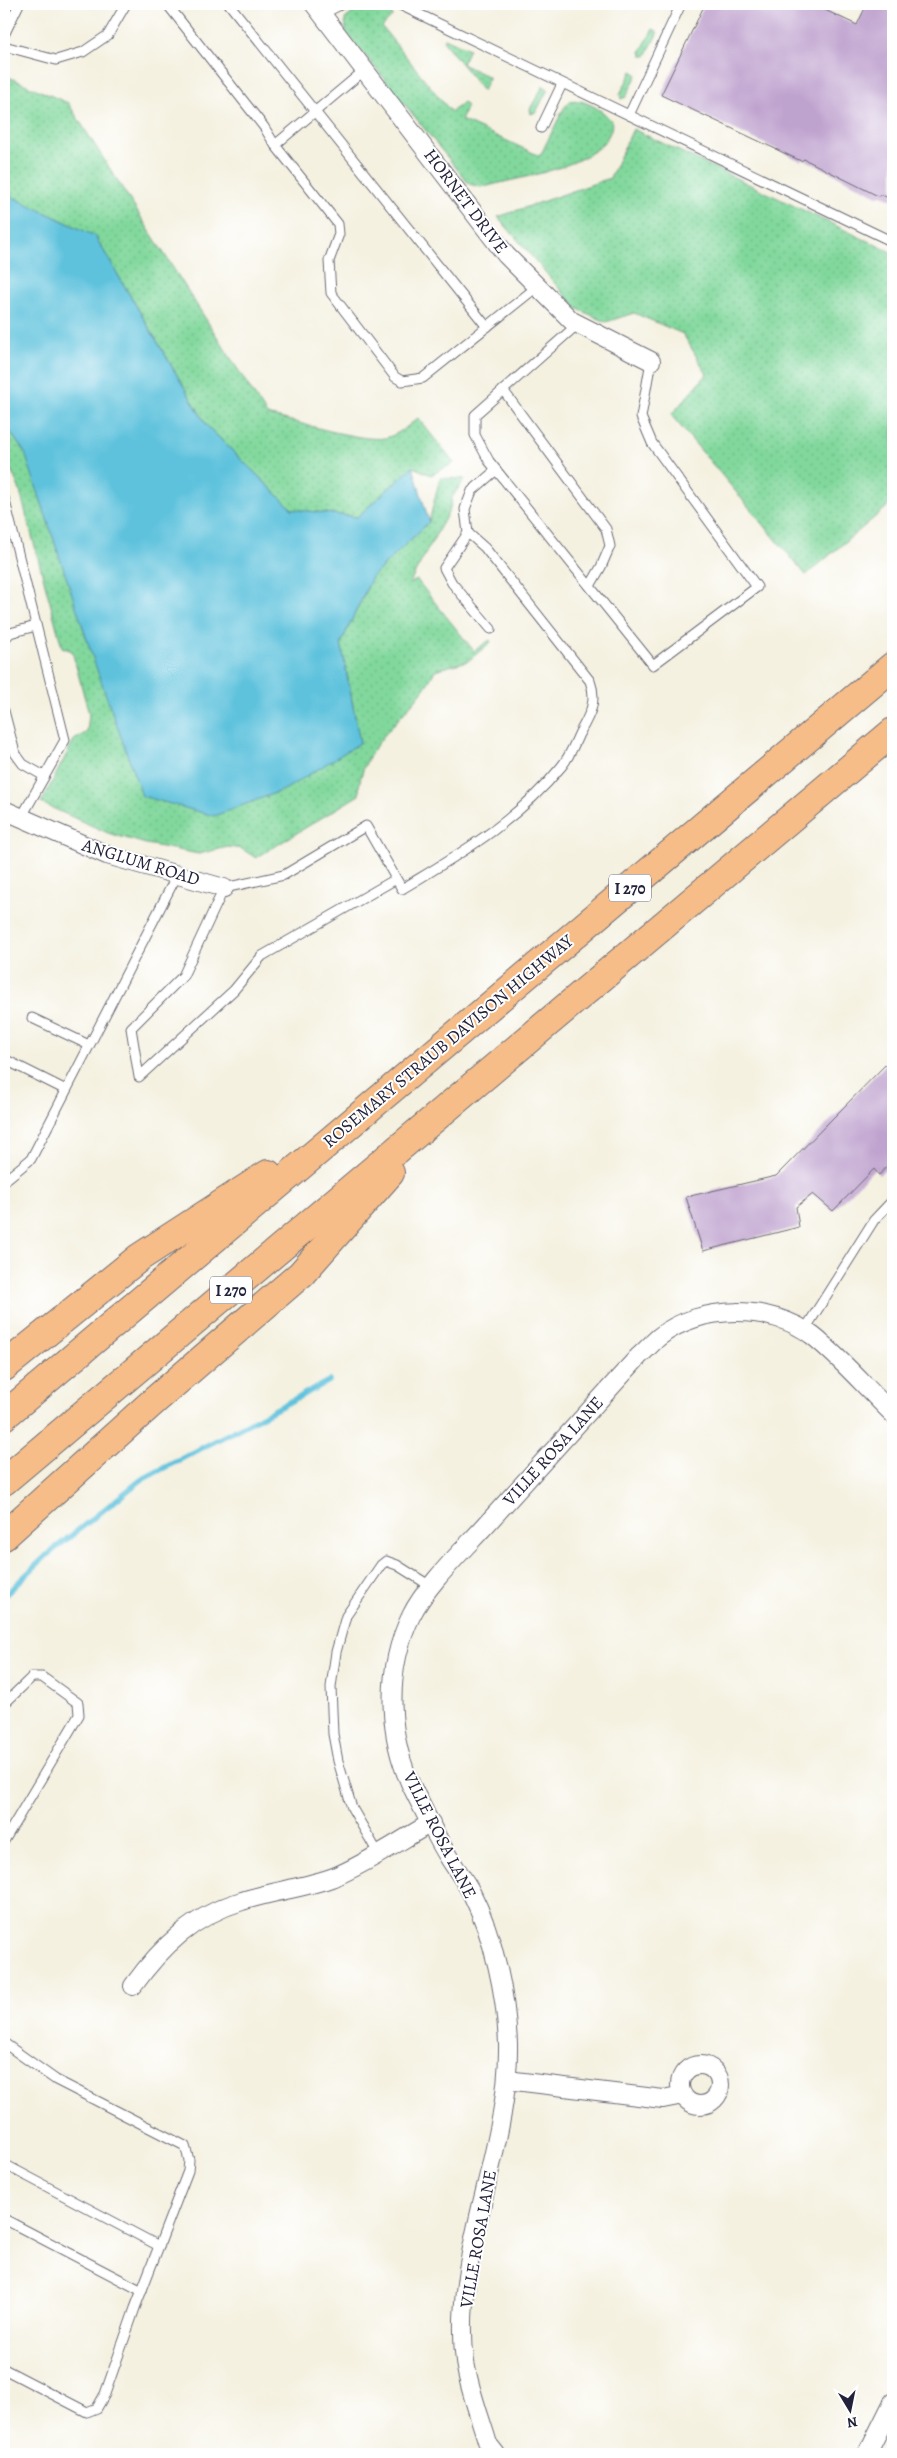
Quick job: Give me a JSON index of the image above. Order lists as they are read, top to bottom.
{
  "streets": {
    "highway": ["I 270", "ROSEMARY STRAUB DAVISON HIGHWAY"],
    "street": ["HORNET DRIVE", "ANGLUM ROAD", "VILLE ROSA LANE"]
  },
  "north": "bottom"
}
